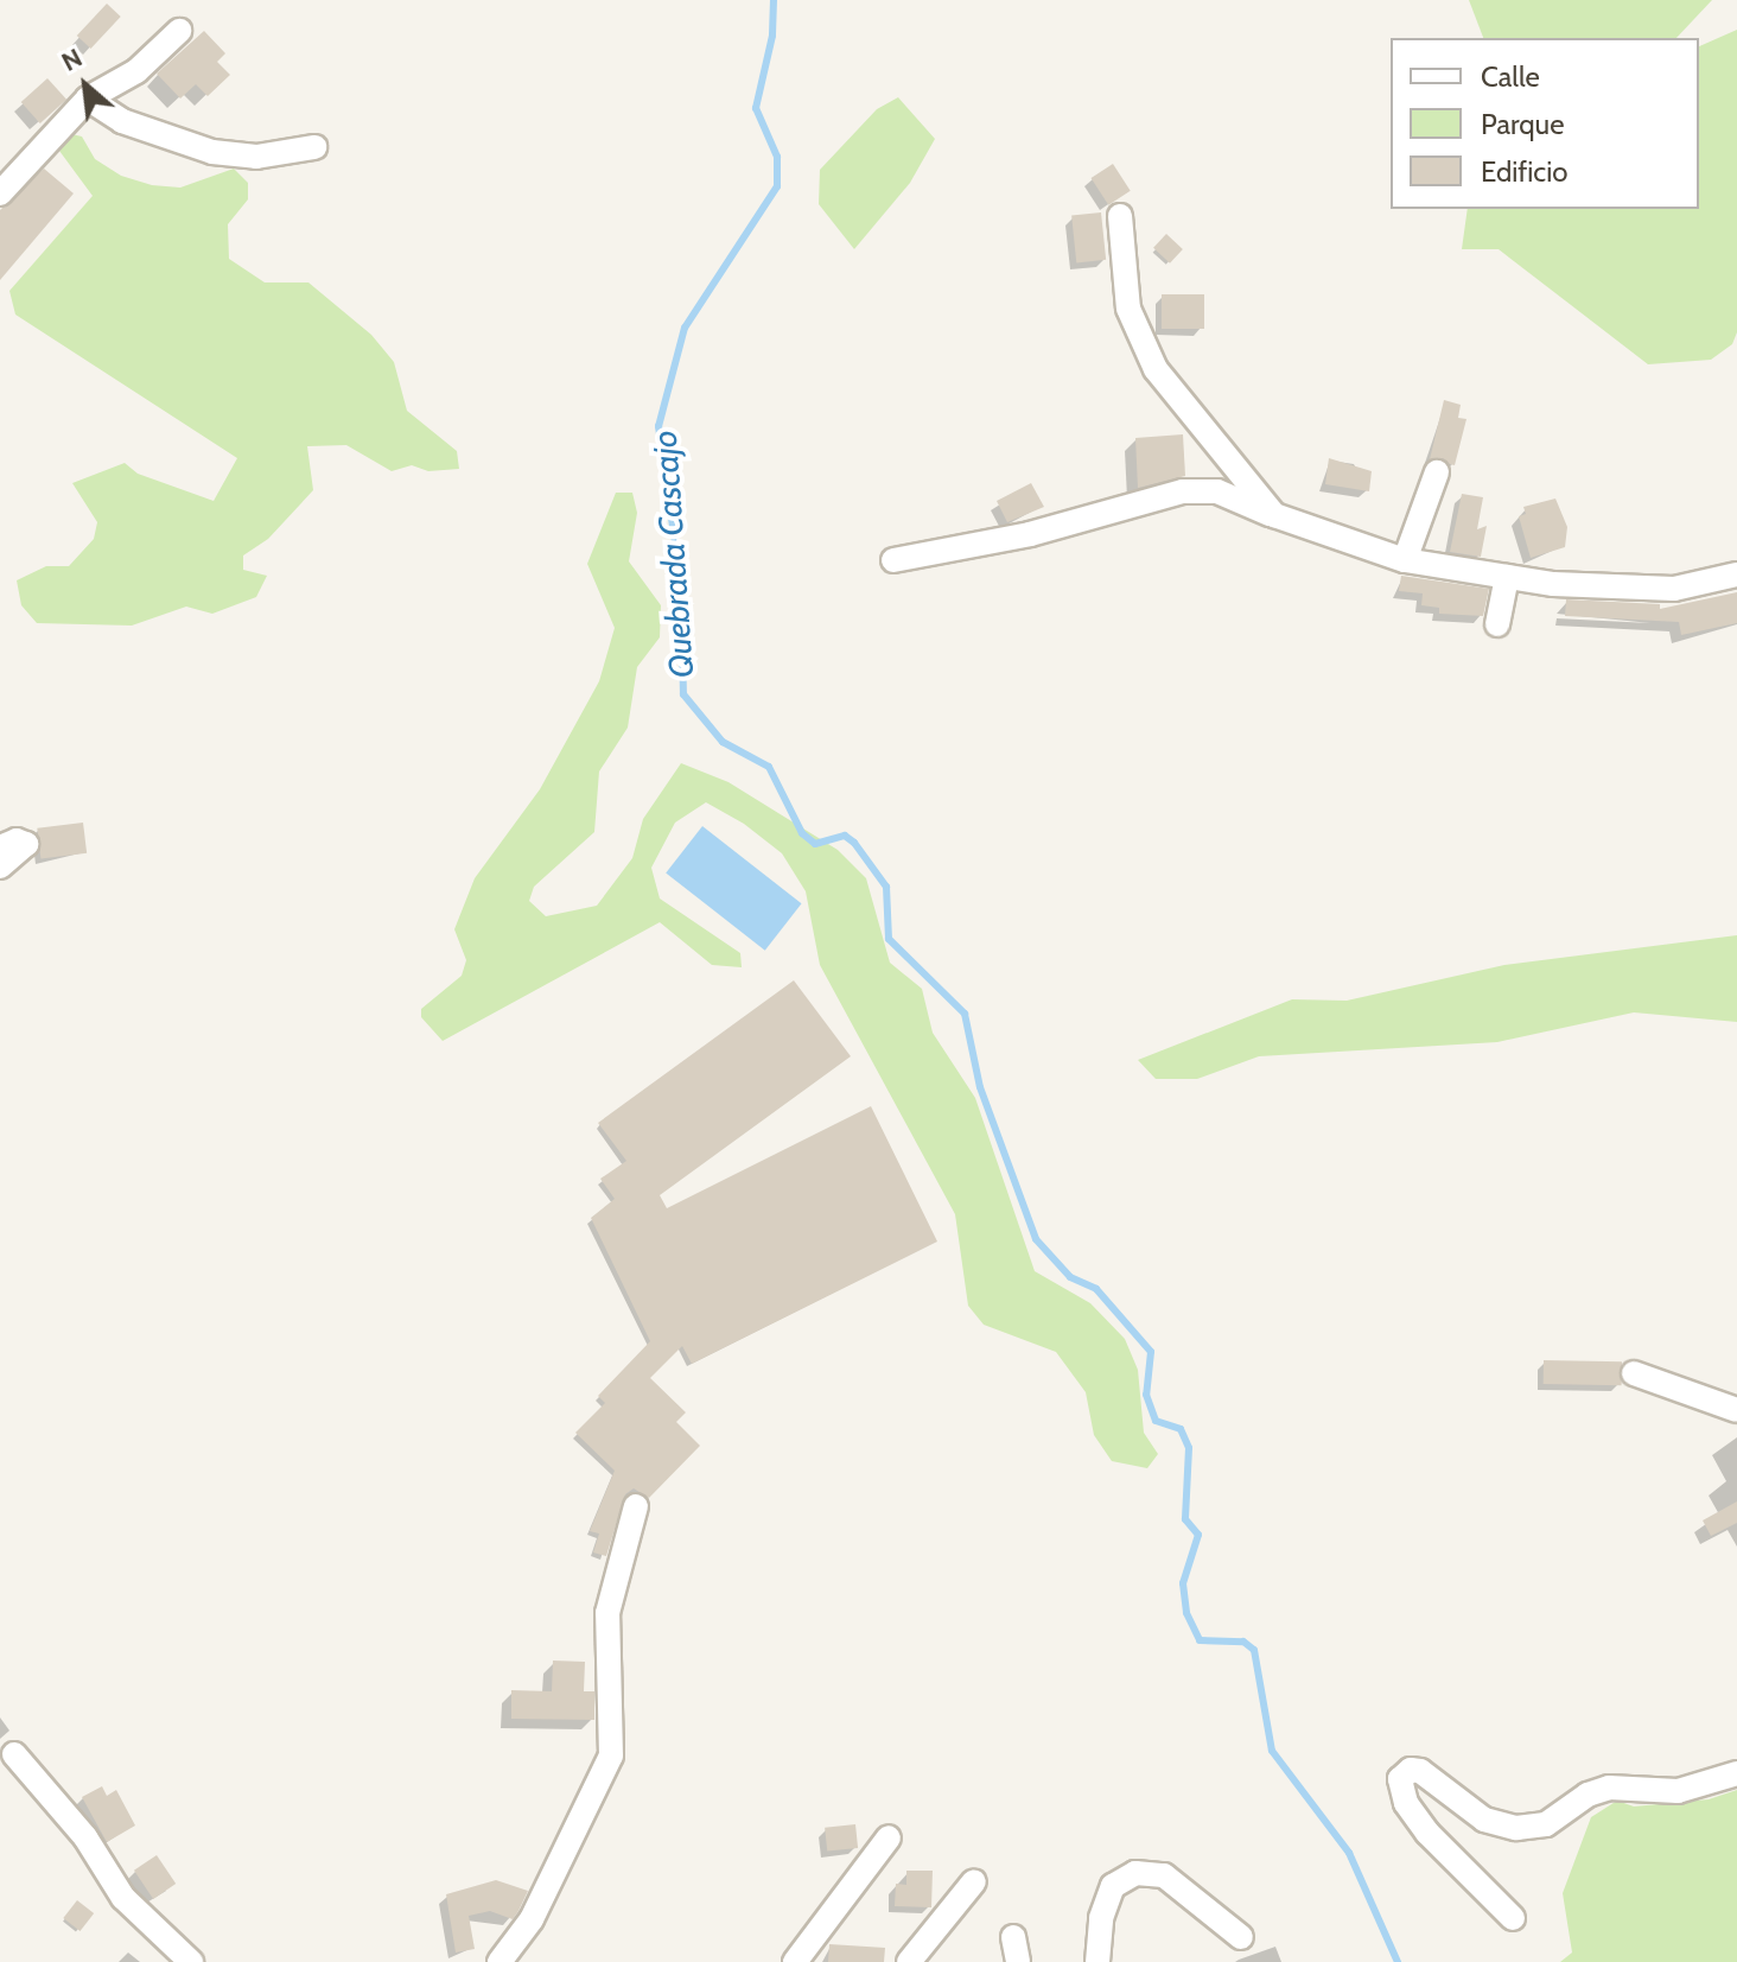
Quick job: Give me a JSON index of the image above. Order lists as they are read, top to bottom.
{
  "water": ["Quebrada Cascajo"],
  "legend": ["Calle", "Parque", "Edificio"],
  "north": "top left"
}
